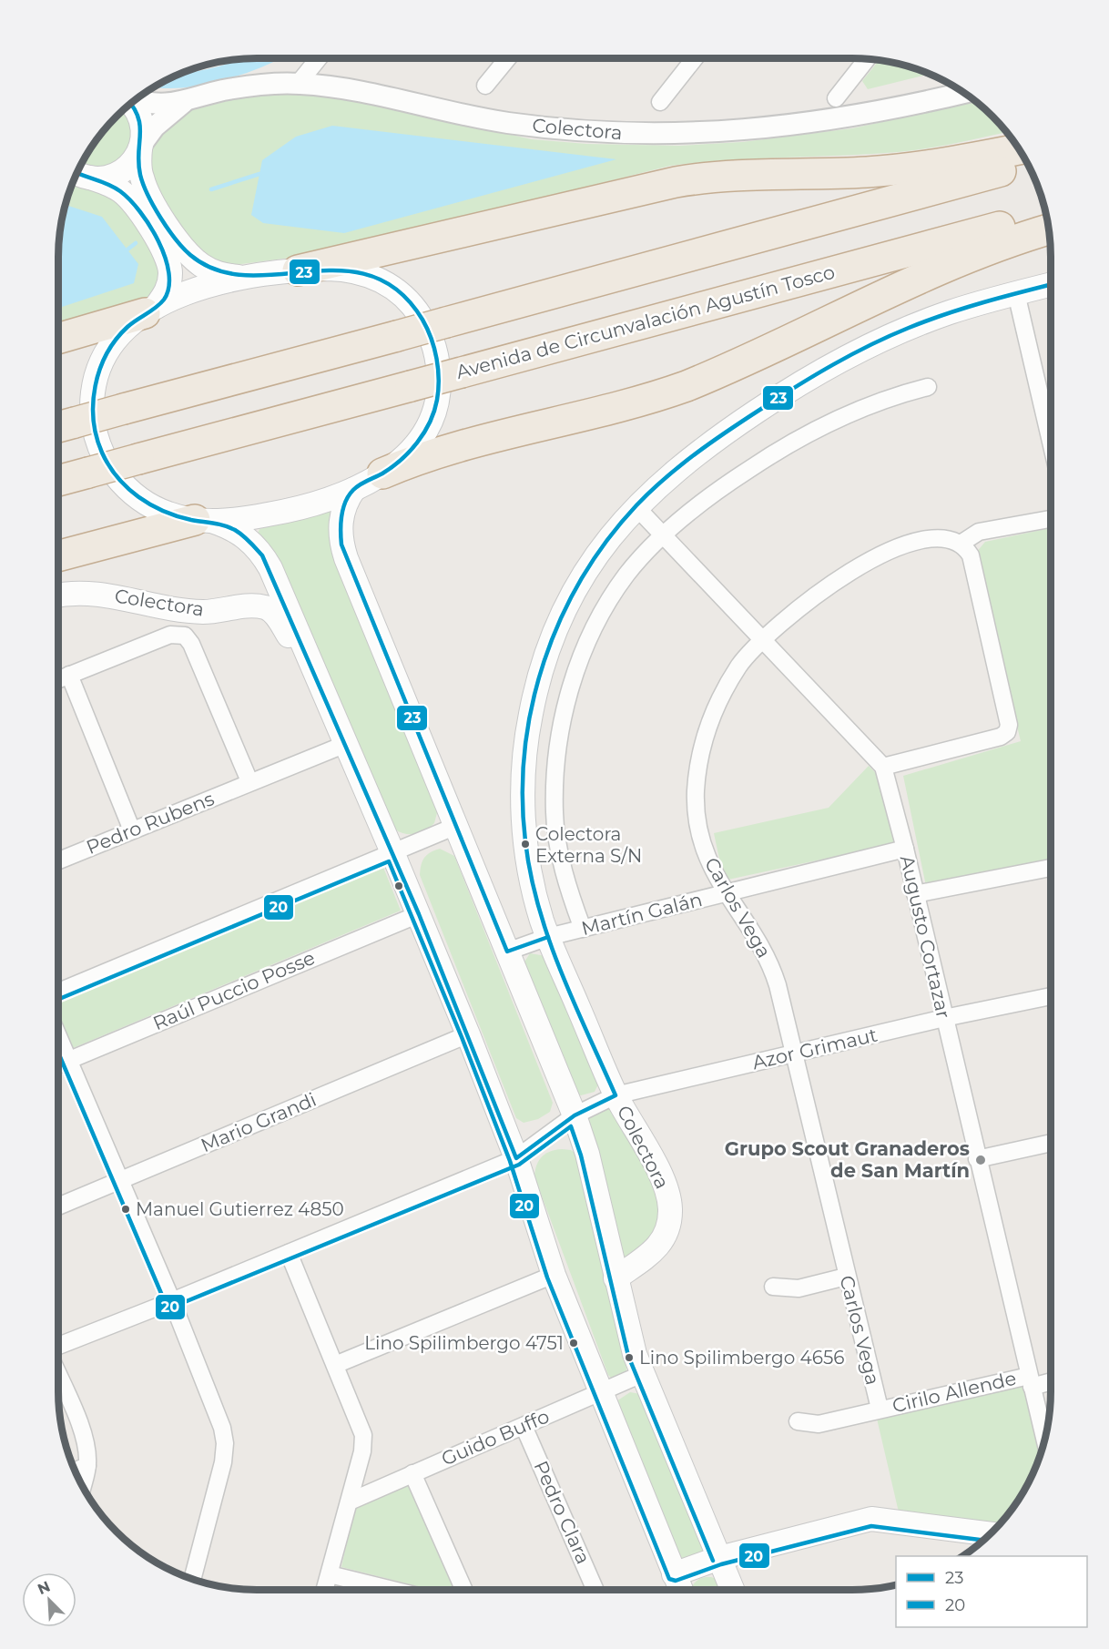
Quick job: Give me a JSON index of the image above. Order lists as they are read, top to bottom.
{
  "streets": {
    "highway": ["Avenida de Circunvalación Agustín Tosco"],
    "main road": ["Colectora"],
    "street": [
      "Pedro Rubens",
      "Carlos Vega",
      "Martín Galán",
      "Augusto Cortazar",
      "Raúl Puccio Posse",
      "Azor Grimaut",
      "Mario Grandi",
      "Cirilo Allende",
      "Guido Buffo",
      "Pedro Clara"
    ]
  },
  "crossings": [
    ["Colectora", "Martín Galán"],
    ["Colectora", "Augusto Cortazar"],
    ["Colectora", "Azor Grimaut"],
    ["Carlos Vega", "Martín Galán"],
    ["Carlos Vega", "Augusto Cortazar"],
    ["Carlos Vega", "Azor Grimaut"],
    ["Carlos Vega", "Cirilo Allende"],
    ["Martín Galán", "Augusto Cortazar"],
    ["Augusto Cortazar", "Azor Grimaut"],
    ["Augusto Cortazar", "Cirilo Allende"],
    ["Guido Buffo", "Pedro Clara"]
  ],
  "places": [
    "Colectora Externa S/N",
    "Grupo Scout Granaderos de San Martín",
    "Manuel Gutierrez 4850",
    "Lino Spilimbergo 4751",
    "Lino Spilimbergo 4656"
  ],
  "lines": ["transit line 23", "transit line 20"],
  "legend": ["23", "20"],
  "north": "top left"
}
